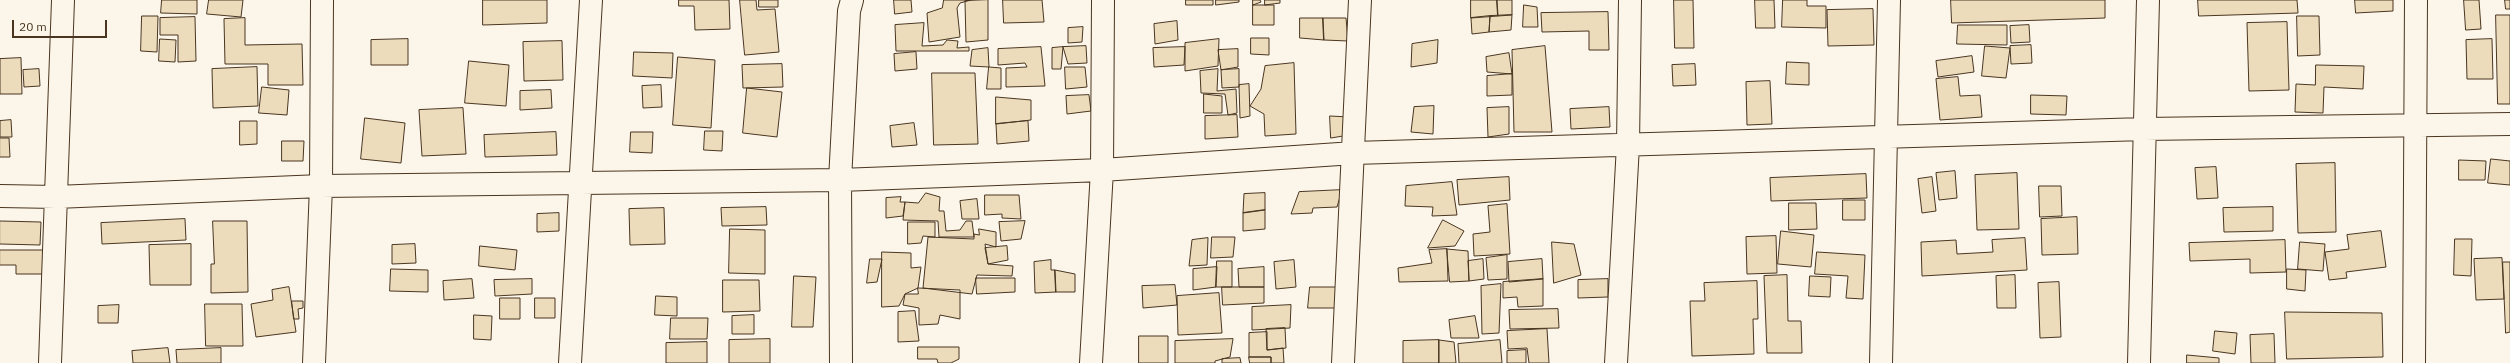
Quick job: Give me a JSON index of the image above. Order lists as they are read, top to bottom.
{
  "scale_bar": "20 m"
}
